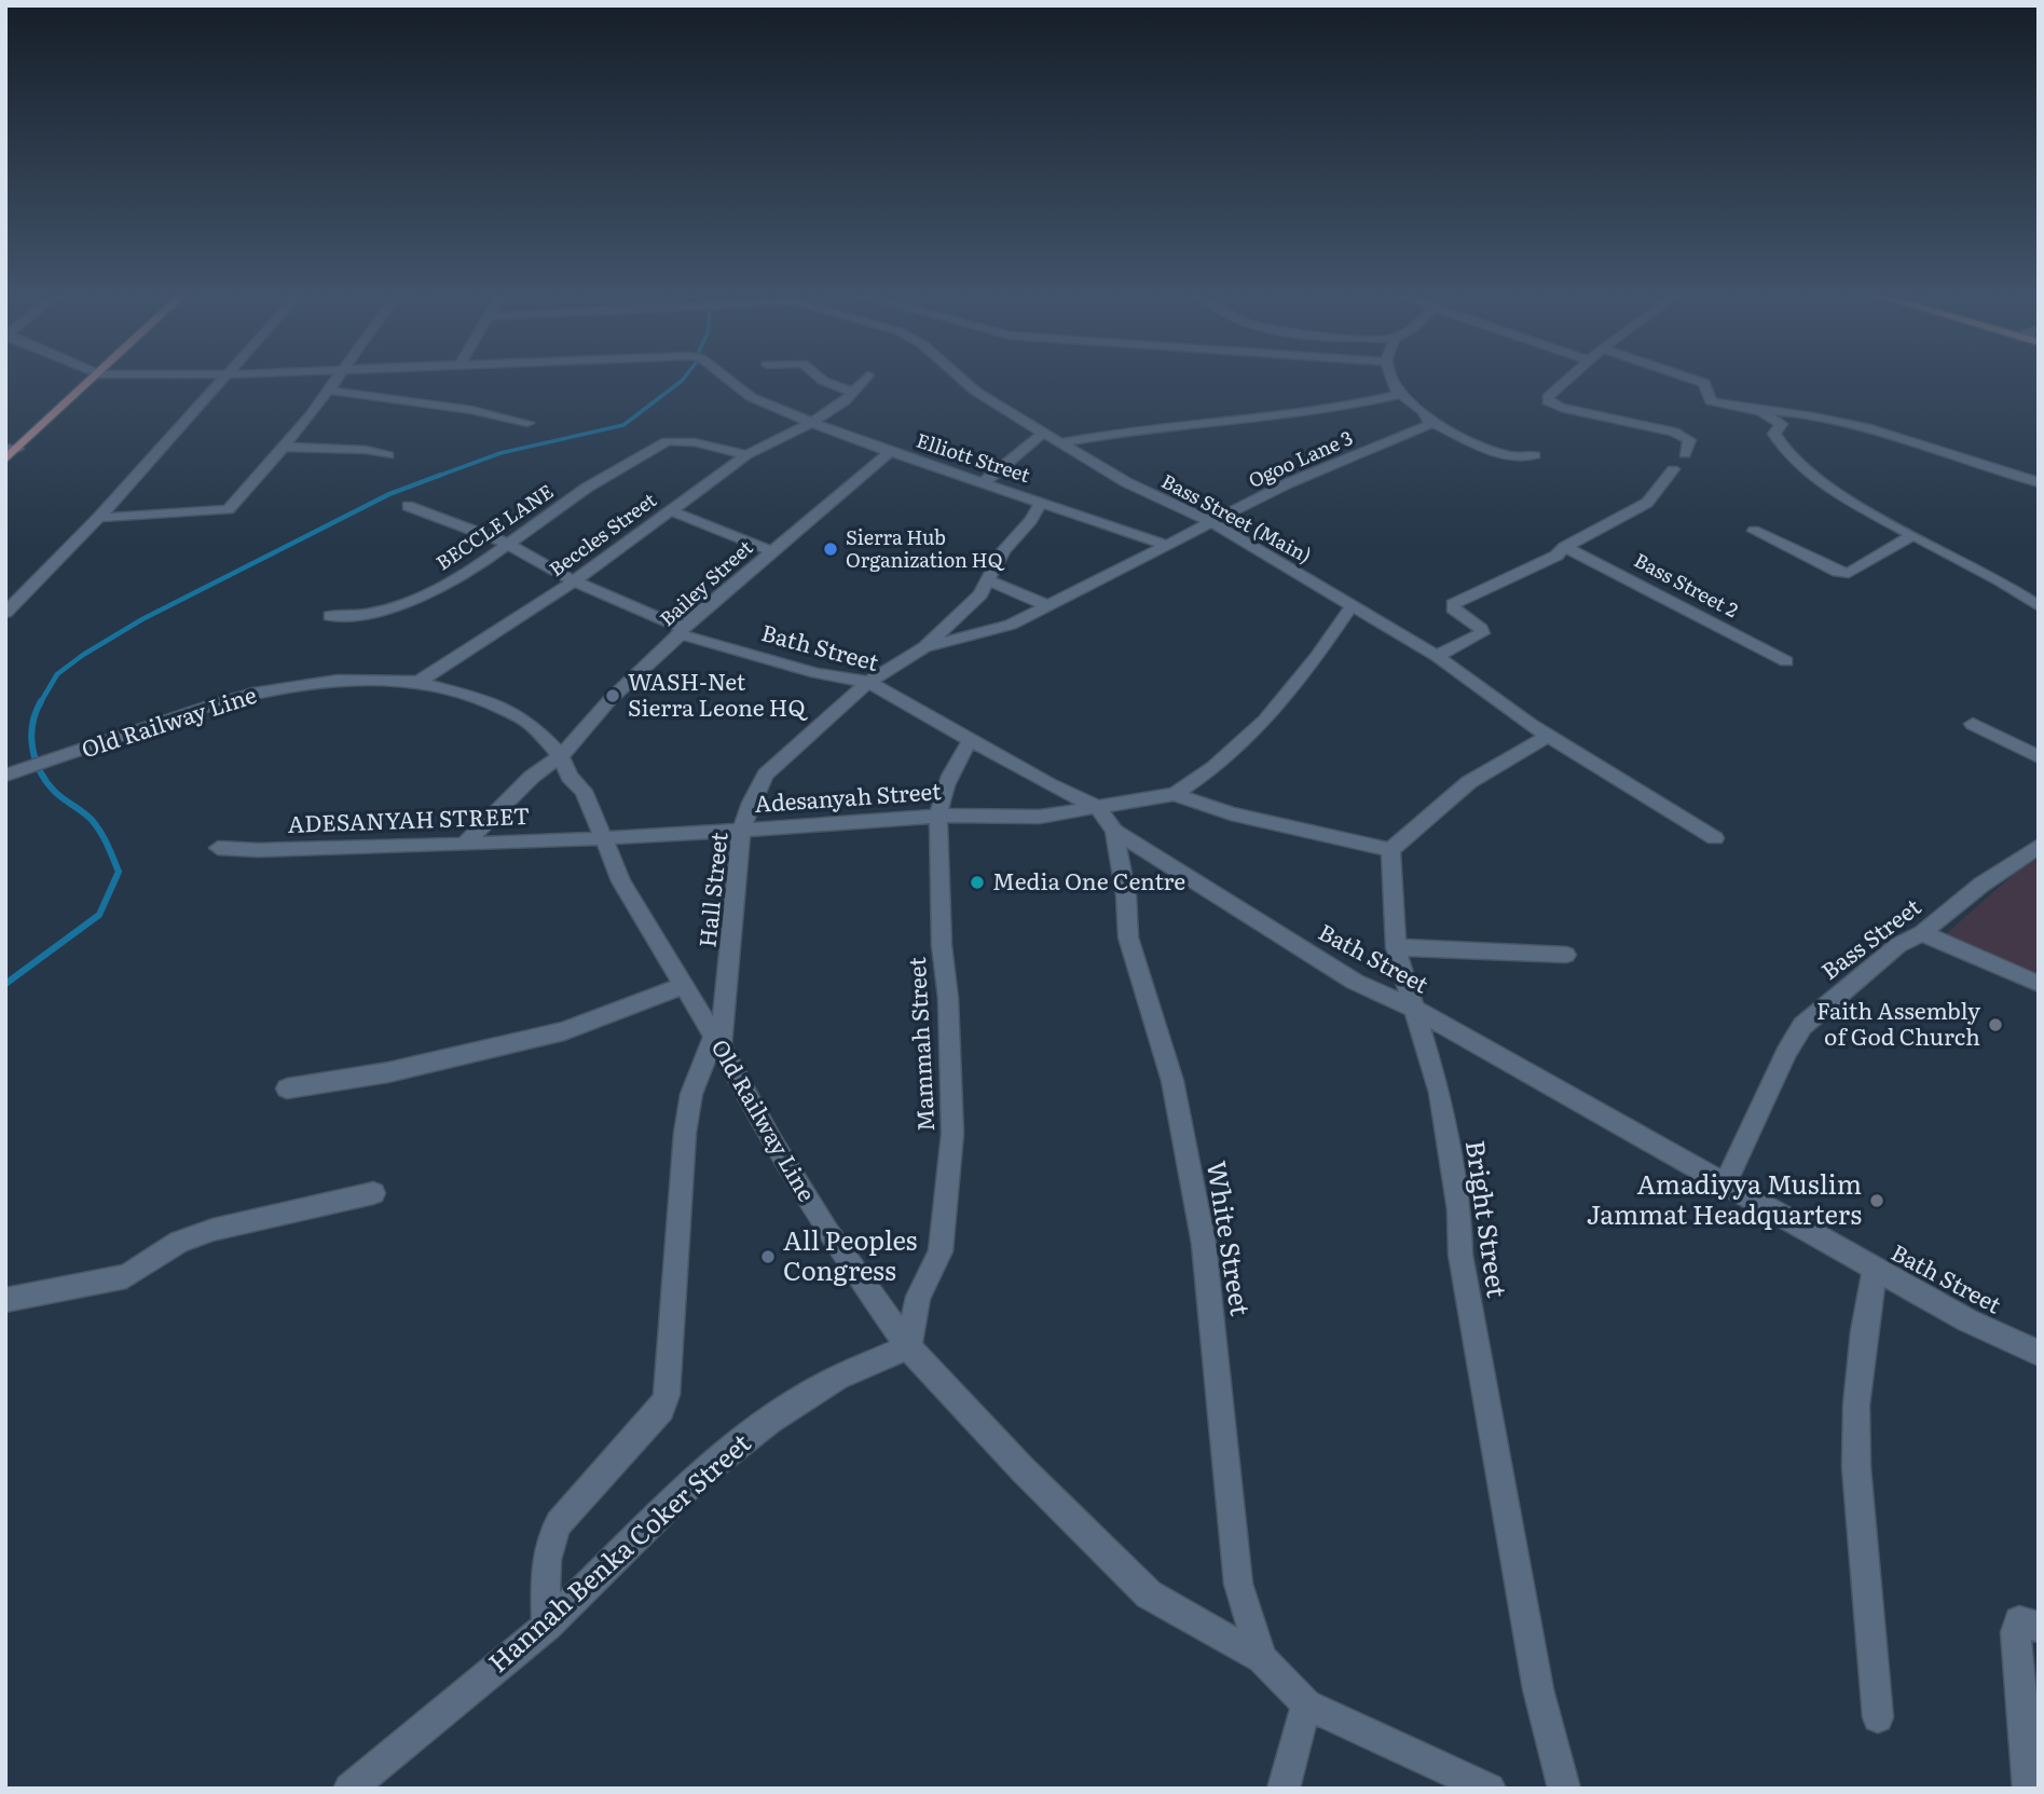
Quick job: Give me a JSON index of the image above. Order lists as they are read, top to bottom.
{
  "streets": {
    "street": [
      "Elliott Street",
      "Ogoo Lane 3",
      "Bass Street (Main)",
      "BECCLE LANE",
      "Beccles Street",
      "Bailey Street",
      "Bass Street 2",
      "Bath Street",
      "Old Railway Line",
      "Adesanyah Street",
      "ADESANYAH STREET",
      "Hall Street",
      "Bass Street",
      "Mammah Street",
      "Bright Street",
      "White Street",
      "Hannah Benka Coker Street"
    ]
  },
  "crossings": [
    ["Elliott Street", "Ogoo Lane 3"],
    ["Elliott Street", "Beccles Street"],
    ["Elliott Street", "Bailey Street"],
    ["Elliott Street", "Hall Street"],
    ["Ogoo Lane 3", "Bass Street (Main)"],
    ["Ogoo Lane 3", "Hall Street"],
    ["BECCLE LANE", "Beccles Street"],
    ["BECCLE LANE", "Bath Street"],
    ["Beccles Street", "Bath Street"],
    ["Beccles Street", "Old Railway Line"],
    ["Bailey Street", "Bath Street"],
    ["Bailey Street", "Old Railway Line"],
    ["Bailey Street", "ADESANYAH STREET"],
    ["Bath Street", "Adesanyah Street"],
    ["Bath Street", "Hall Street"],
    ["Bath Street", "Bass Street"],
    ["Bath Street", "Mammah Street"],
    ["Bath Street", "Bright Street"],
    ["Bath Street", "White Street"],
    ["Old Railway Line", "Adesanyah Street"],
    ["Old Railway Line", "ADESANYAH STREET"],
    ["Old Railway Line", "Hall Street"],
    ["Old Railway Line", "Mammah Street"],
    ["Old Railway Line", "White Street"],
    ["Old Railway Line", "Hannah Benka Coker Street"],
    ["Adesanyah Street", "ADESANYAH STREET"],
    ["Adesanyah Street", "Hall Street"],
    ["Adesanyah Street", "Mammah Street"],
    ["Hall Street", "Hannah Benka Coker Street"],
    ["Mammah Street", "Hannah Benka Coker Street"]
  ],
  "places": [
    "Sierra Hub Organization HQ",
    "WASH-Net Sierra Leone HQ",
    "Media One Centre",
    "Faith Assembly of God Church",
    "Amadiyya Muslim Jammat Headquarters",
    "All Peoples Congress"
  ]
}
